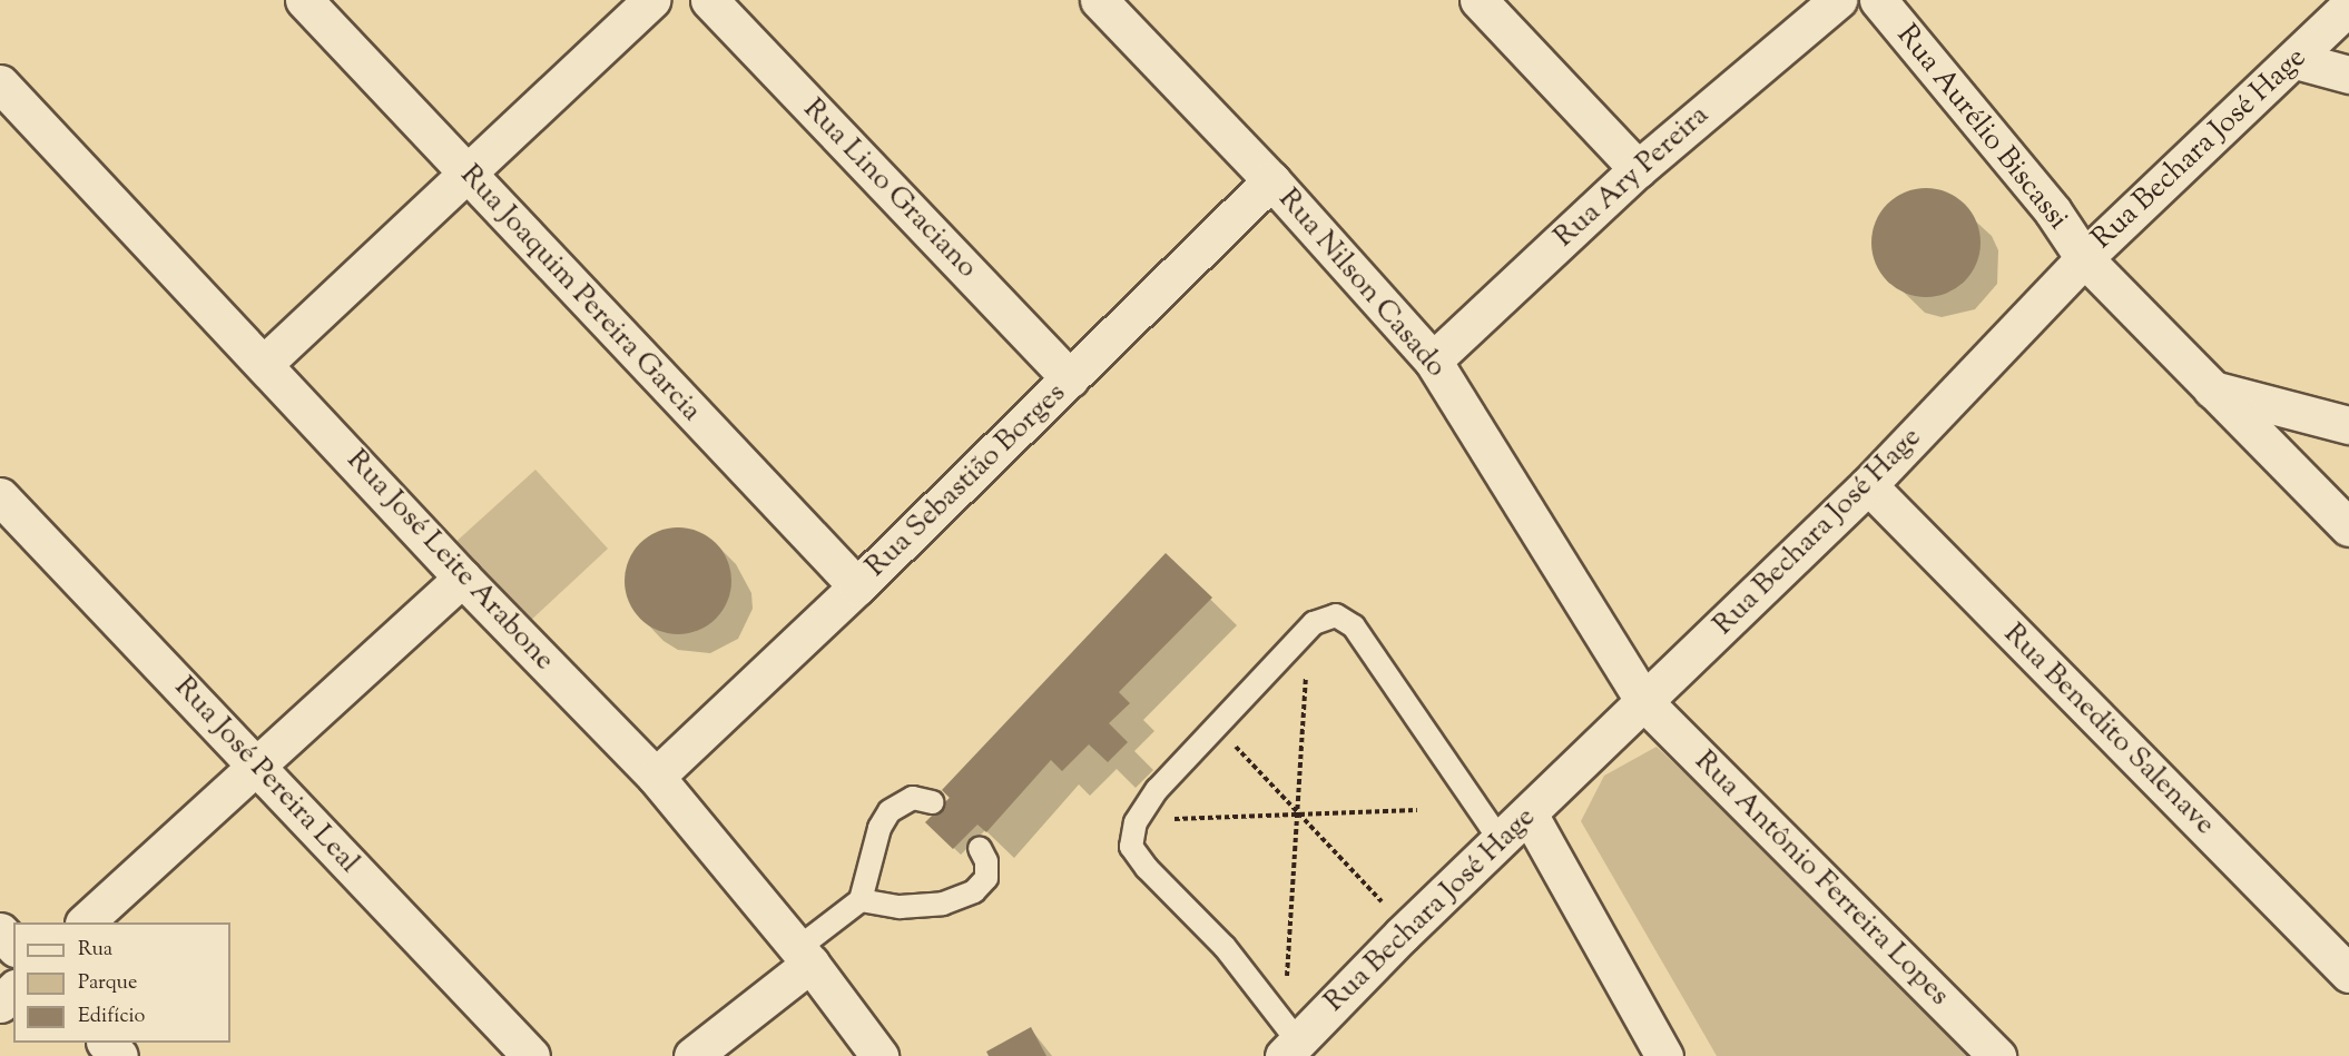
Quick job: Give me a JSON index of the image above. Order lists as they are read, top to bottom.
{
  "streets": {
    "street": [
      "Rua Aurélio Biscassi",
      "Rua Bechara José Hage",
      "Rua Ary Pereira",
      "Rua Lino Graciano",
      "Rua Nilson Casado",
      "Rua Joaquim Pereira Garcia",
      "Rua Sebastião Borges",
      "Rua José Leite Arabone",
      "Rua Benedito Salenave",
      "Rua José Pereira Leal",
      "Rua Antônio Ferreira Lopes"
    ]
  },
  "crossings": [
    ["Rua Aurélio Biscassi", "Rua Bechara José Hage"],
    ["Rua Bechara José Hage", "Rua Nilson Casado"],
    ["Rua Bechara José Hage", "Rua Benedito Salenave"],
    ["Rua Bechara José Hage", "Rua Antônio Ferreira Lopes"],
    ["Rua Ary Pereira", "Rua Nilson Casado"],
    ["Rua Lino Graciano", "Rua Sebastião Borges"],
    ["Rua Nilson Casado", "Rua Sebastião Borges"],
    ["Rua Nilson Casado", "Rua Antônio Ferreira Lopes"],
    ["Rua Joaquim Pereira Garcia", "Rua Sebastião Borges"],
    ["Rua Sebastião Borges", "Rua José Leite Arabone"]
  ],
  "legend": ["Rua", "Parque", "Edifício"]
}
